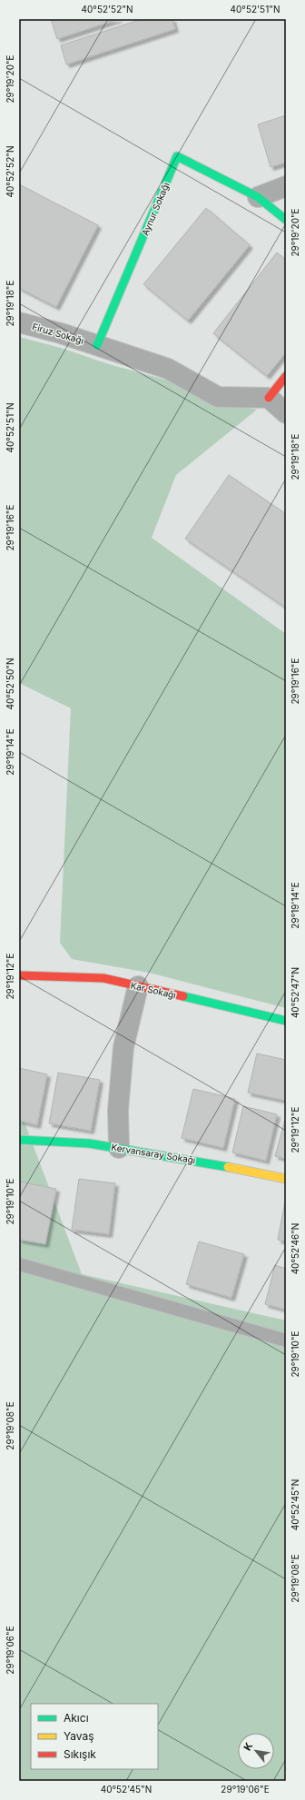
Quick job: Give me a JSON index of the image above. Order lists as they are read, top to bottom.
{
  "streets": {
    "street": [
      "Aynur Sokağı",
      "Firuz Sokağı",
      "Kar Sokağı",
      "Kervansaray Sokağı"
    ]
  },
  "crossings": [
    ["Aynur Sokağı", "Firuz Sokağı"]
  ],
  "legend": ["Akıcı", "Yavaş", "Sıkışık"],
  "north": "top left",
  "coordinates": [
    "40°52'52\"N",
    "40°52'51\"N",
    "29°19'20\"E",
    "29°19'18\"E",
    "29°19'16\"E",
    "40°52'50\"N",
    "29°19'14\"E",
    "29°19'12\"E",
    "40°52'47\"N",
    "29°19'10\"E",
    "40°52'46\"N",
    "29°19'08\"E",
    "40°52'45\"N",
    "29°19'06\"E"
  ]
}
